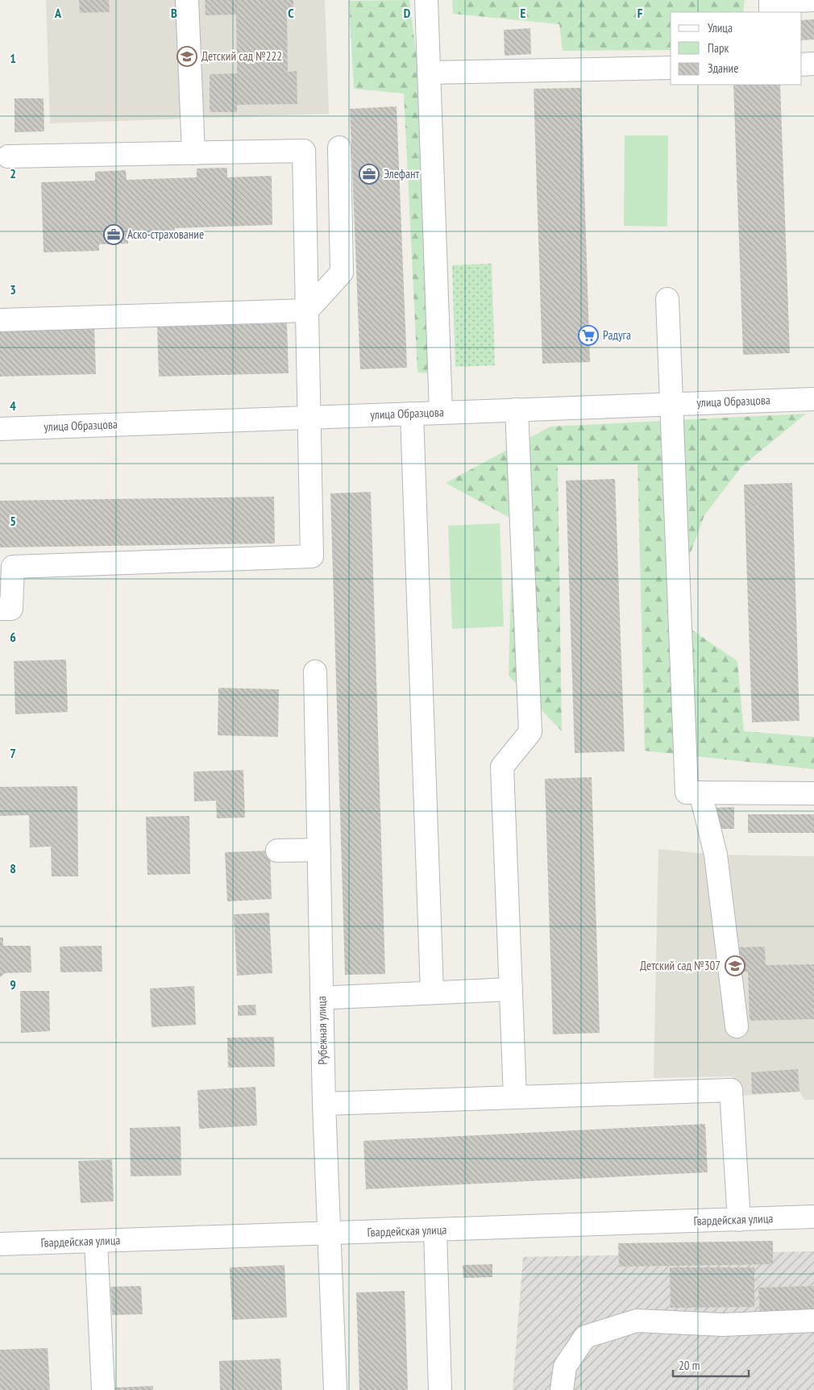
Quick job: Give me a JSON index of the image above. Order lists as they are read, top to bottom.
{
  "streets": {
    "street": ["улица Образцова", "Рубежная улица", "Гвардейская улица"]
  },
  "crossings": [
    ["Рубежная улица", "Гвардейская улица"]
  ],
  "places": {
    "school or university": ["Детский сад №222", "Детский сад №307"],
    "office": ["Элефант", "Аско-страхование"],
    "supermarket": ["Радуга"]
  },
  "legend": ["Улица", "Парк", "Здание"],
  "scale_bar": "20 m",
  "grid": {
    "columns": [
      "A",
      "B",
      "C",
      "D",
      "E",
      "F"
    ],
    "rows": [
      "1",
      "2",
      "3",
      "4",
      "5",
      "6",
      "7",
      "8",
      "9"
    ]
  }
}
